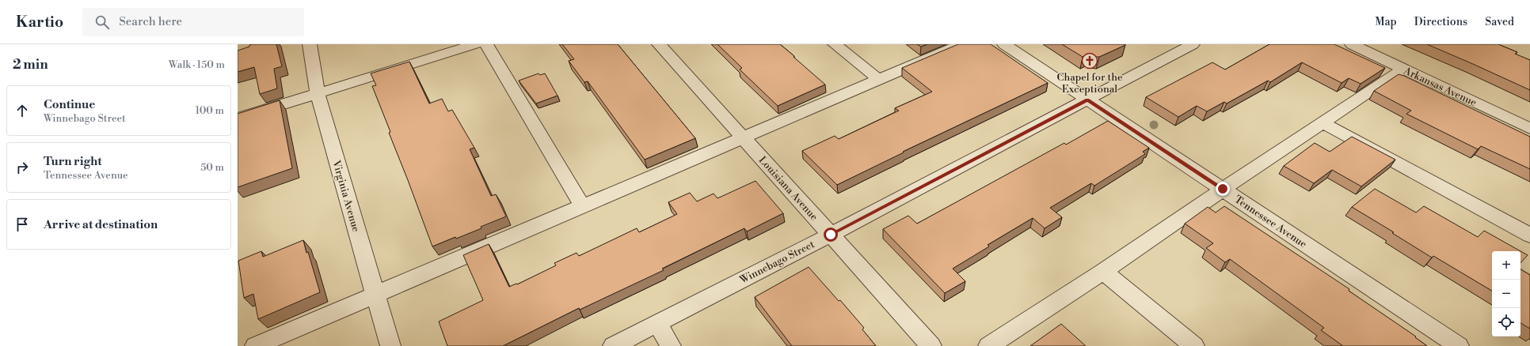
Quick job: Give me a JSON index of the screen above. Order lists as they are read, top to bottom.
{
  "streets": {
    "street": [
      "Arkansas Avenue",
      "Louisiana Avenue",
      "Virginia Avenue",
      "Tennessee Avenue",
      "Winnebago Street"
    ]
  },
  "crossings": [
    ["Louisiana Avenue", "Winnebago Street"],
    ["Tennessee Avenue", "Winnebago Street"]
  ],
  "places": {
    "church": ["Chapel for the Exceptional"]
  },
  "page": {
    "header": "Kartio",
    "search": "Search here",
    "nav": ["Map", "Directions", "Saved"],
    "heading": ["2 min", "Walk · 150 m"],
    "list": [
      ["Continue", "Winnebago Street", "100 m"],
      ["Turn right", "Tennessee Avenue", "50 m"],
      "Arrive at destination"
    ],
    "map_buttons": ["+", "−"]
  }
}
